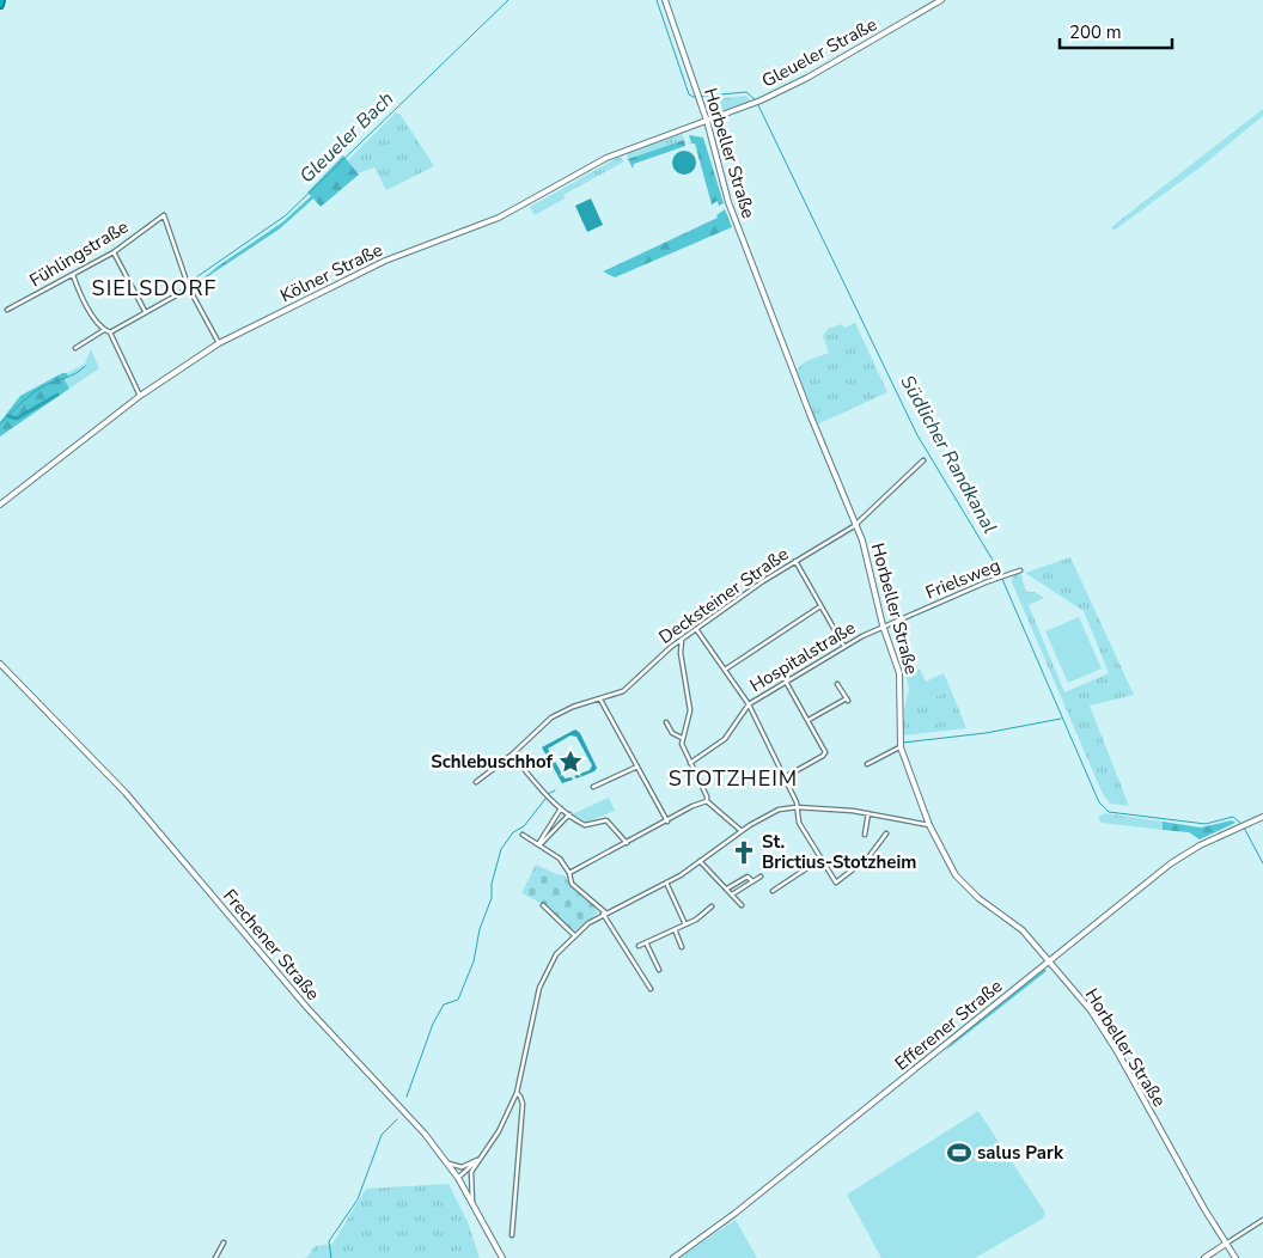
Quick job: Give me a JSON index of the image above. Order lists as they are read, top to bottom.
{
  "streets": {
    "main road": [
      "Gleueler Straße",
      "Horbeller Straße",
      "Kölner Straße",
      "Frechener Straße",
      "Efferener Straße"
    ],
    "street": [
      "Fühlingstraße",
      "Frielsweg",
      "Decksteiner Straße",
      "Hospitalstraße"
    ]
  },
  "crossings": [
    ["Gleueler Straße", "Horbeller Straße"],
    ["Gleueler Straße", "Kölner Straße"],
    ["Horbeller Straße", "Kölner Straße"],
    ["Horbeller Straße", "Frielsweg"],
    ["Horbeller Straße", "Decksteiner Straße"],
    ["Horbeller Straße", "Hospitalstraße"],
    ["Horbeller Straße", "Efferener Straße"],
    ["Frielsweg", "Hospitalstraße"]
  ],
  "districts": ["SIELSDORF", "STOTZHEIM"],
  "water": ["Gleueler Bach", "Südlicher Randkanal"],
  "places": {
    "place": ["Schlebuschhof"],
    "church": ["St. Brictius-Stotzheim"],
    "sports": ["salus Park"]
  },
  "scale_bar": "200 m"
}
